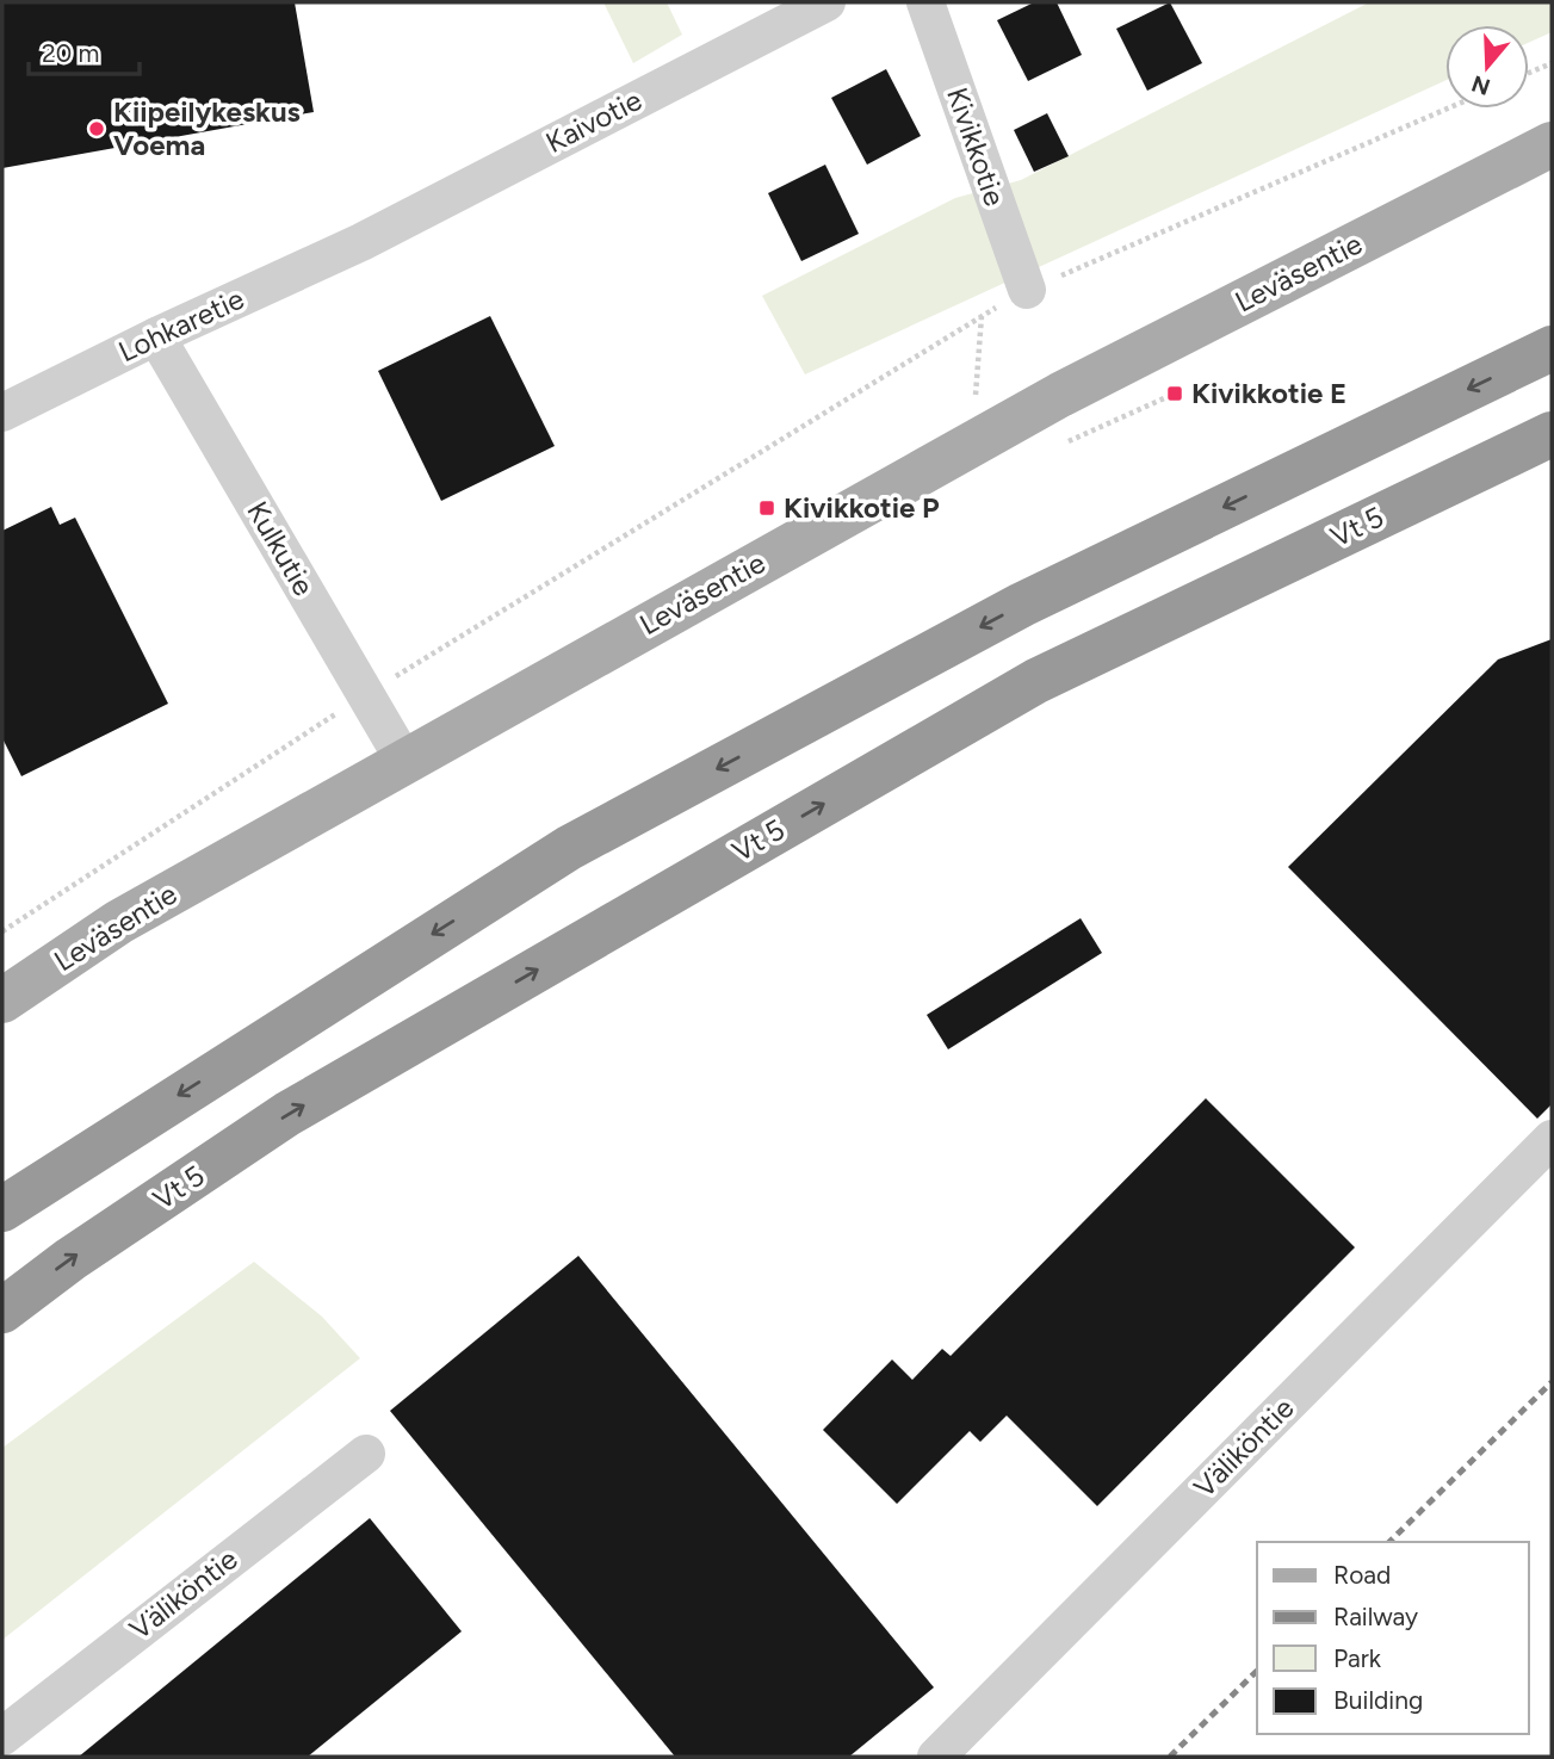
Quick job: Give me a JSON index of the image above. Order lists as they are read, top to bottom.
{
  "streets": {
    "highway": ["Vt 5"],
    "main road": ["Leväsentie"],
    "street": [
      "Kaivotie",
      "Kivikkotie",
      "Lohkaretie",
      "Kulkutie",
      "Väliköntie"
    ]
  },
  "crossings": [
    ["Kaivotie", "Lohkaretie"],
    ["Leväsentie", "Kulkutie"],
    ["Lohkaretie", "Kulkutie"]
  ],
  "places": {
    "other": ["Kiipeilykeskus Voema"],
    "transit": ["Kivikkotie E", "Kivikkotie P"]
  },
  "legend": [
    "Road",
    "Railway",
    "Park",
    "Building"
  ],
  "scale_bar": "20 m",
  "north": "bottom"
}
